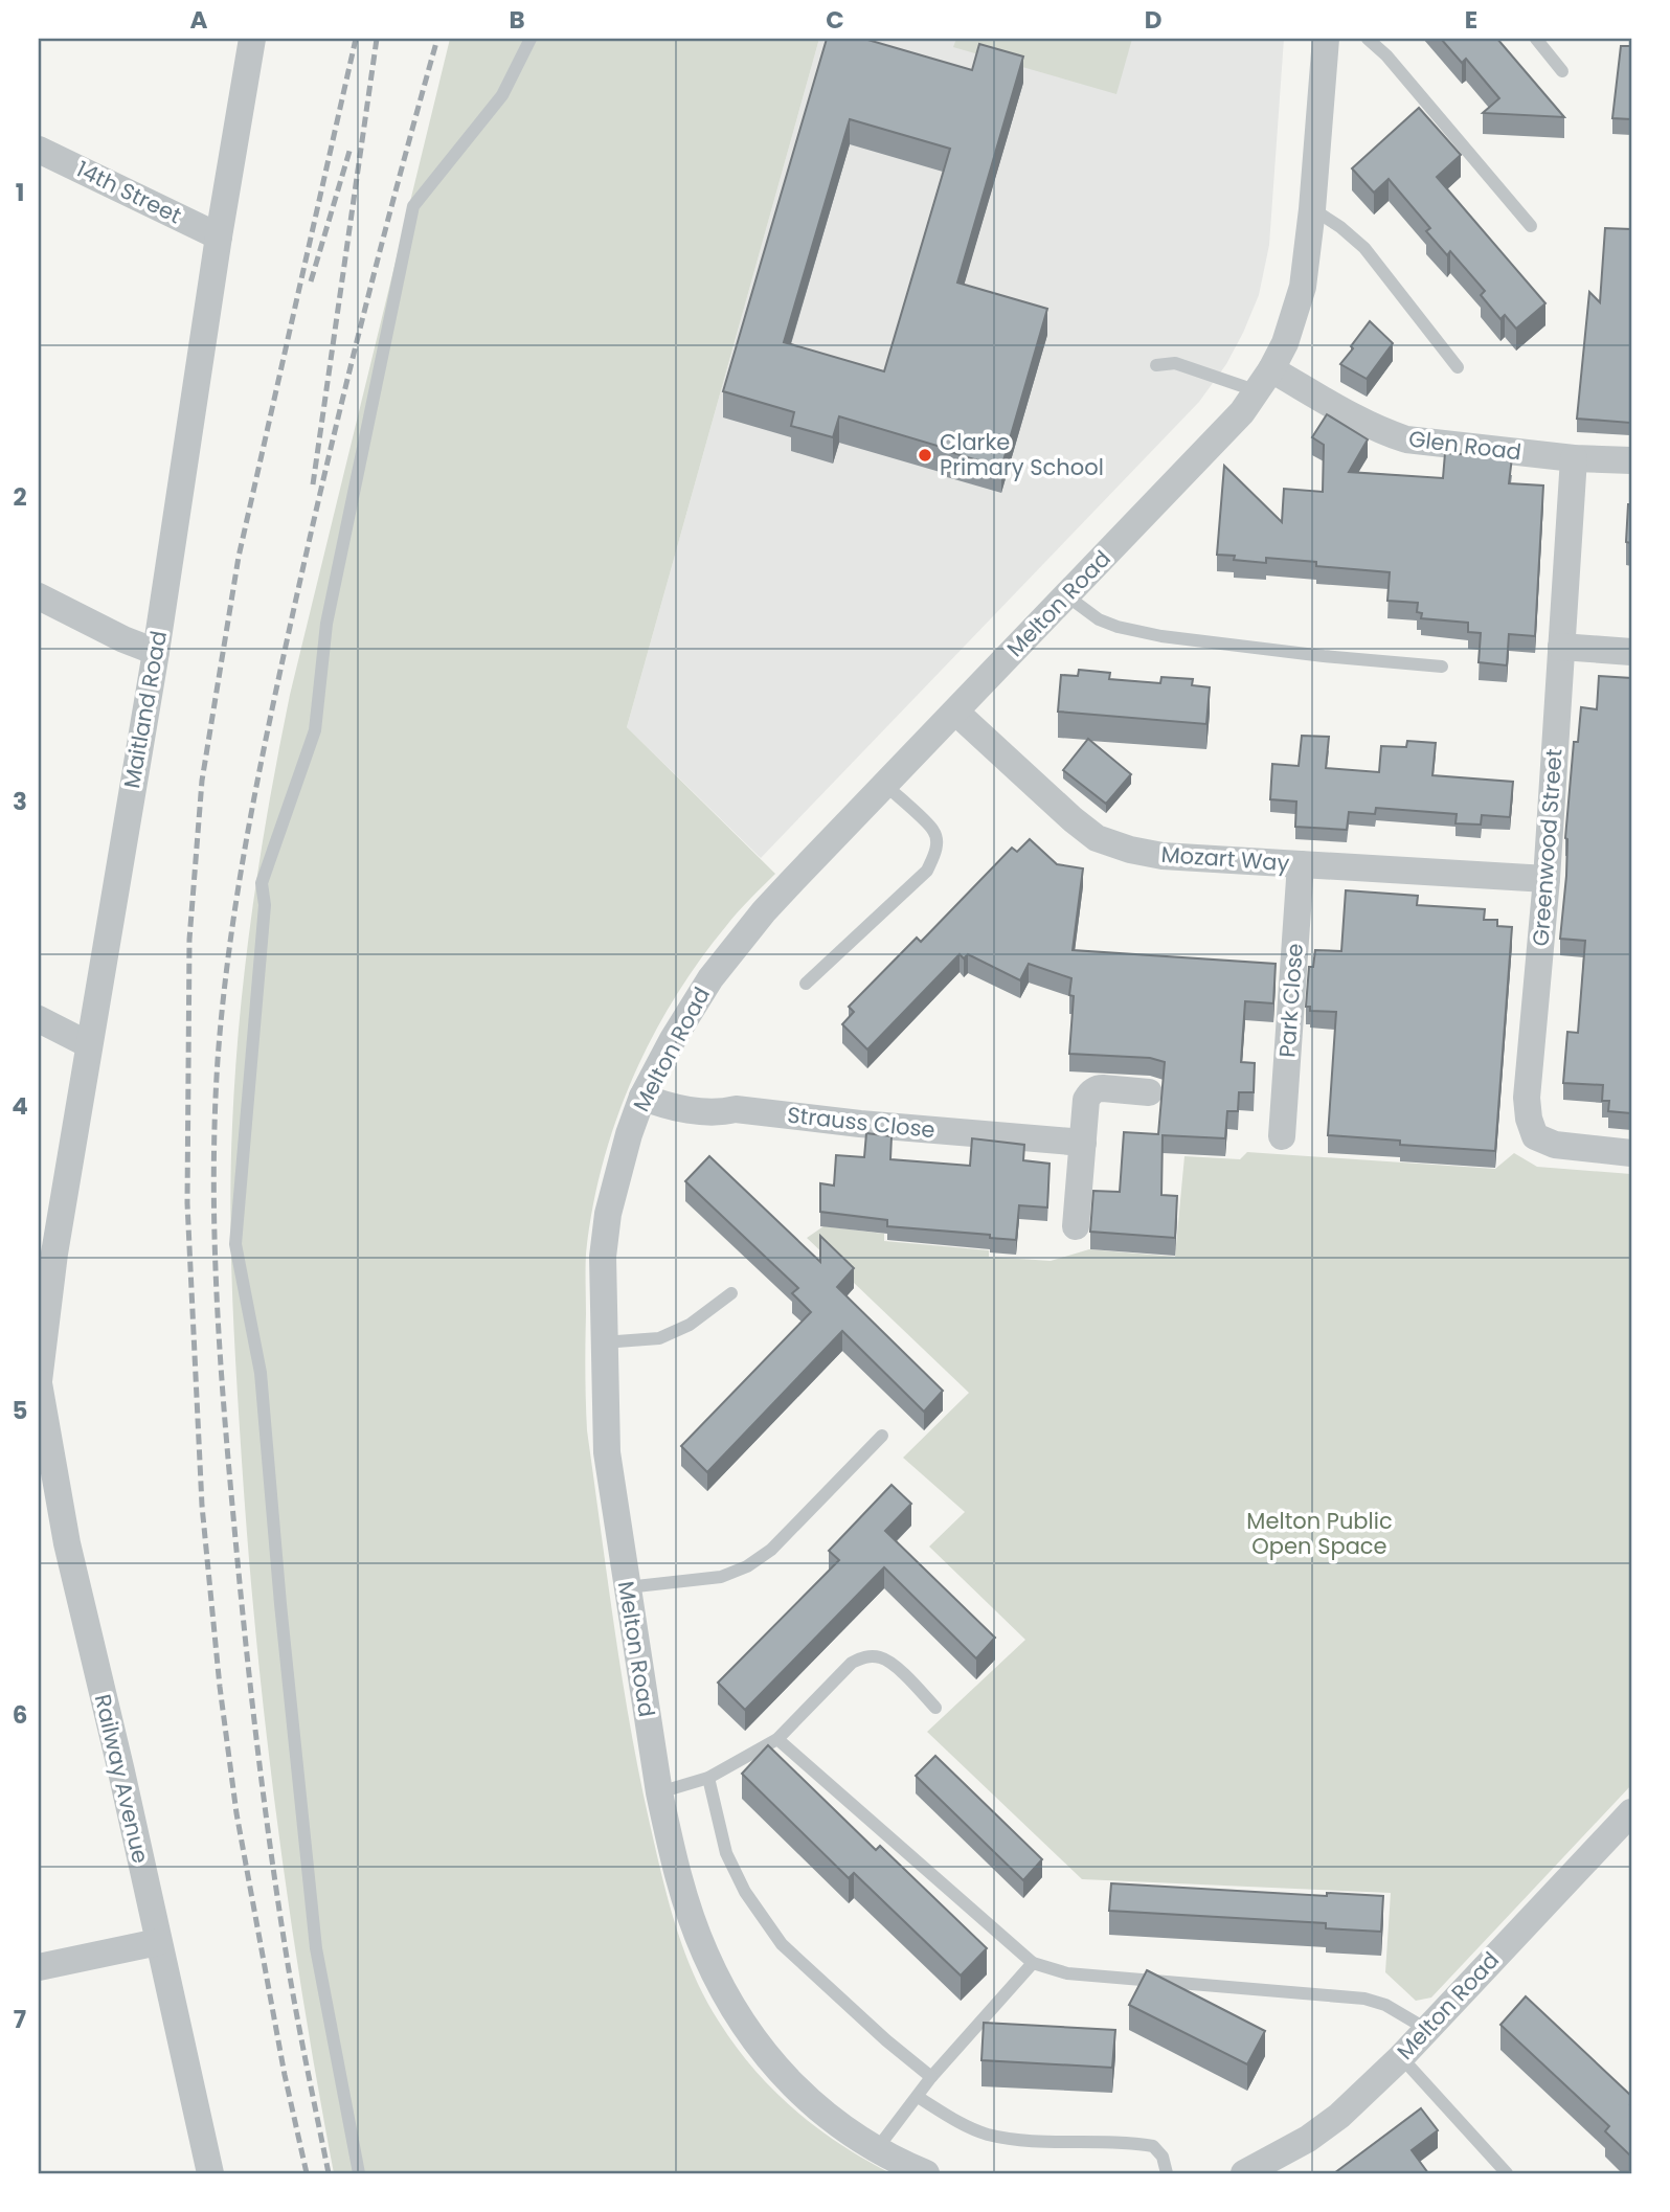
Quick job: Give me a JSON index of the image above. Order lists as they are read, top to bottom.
{
  "streets": {
    "street": [
      "14th Street",
      "Glen Road",
      "Melton Road",
      "Maitland Road",
      "Greenwood Street",
      "Mozart Way",
      "Park Close",
      "Strauss Close",
      "Railway Avenue"
    ]
  },
  "crossings": [
    ["14th Street", "Maitland Road"],
    ["Glen Road", "Melton Road"],
    ["Glen Road", "Greenwood Street"],
    ["Melton Road", "Mozart Way"],
    ["Melton Road", "Strauss Close"],
    ["Maitland Road", "Railway Avenue"],
    ["Greenwood Street", "Mozart Way"],
    ["Mozart Way", "Park Close"]
  ],
  "parks": ["Melton Public Open Space"],
  "places": ["Clarke Primary School"],
  "grid": {
    "columns": [
      "A",
      "B",
      "C",
      "D",
      "E"
    ],
    "rows": [
      "1",
      "2",
      "3",
      "4",
      "5",
      "6",
      "7"
    ]
  }
}
